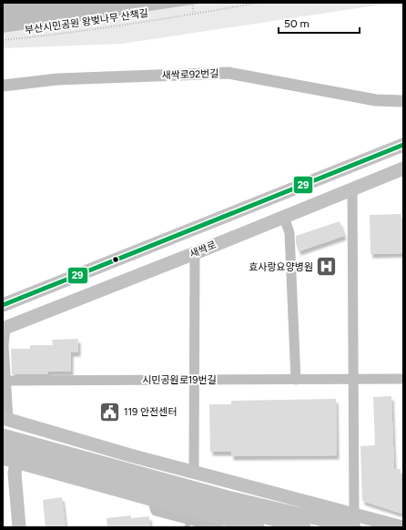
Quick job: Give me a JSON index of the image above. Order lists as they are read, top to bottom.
{
  "streets": {
    "main road": ["새싹로"],
    "street": ["새싹로92번길", "시민공원로19번길"],
    "path": ["부산시민공원 왕벚나무 산책길"]
  },
  "places": {
    "hospital": ["효사랑요양병원"],
    "public building": ["119 안전센터"]
  },
  "lines": ["transit line 29"],
  "scale_bar": "50 m"
}
